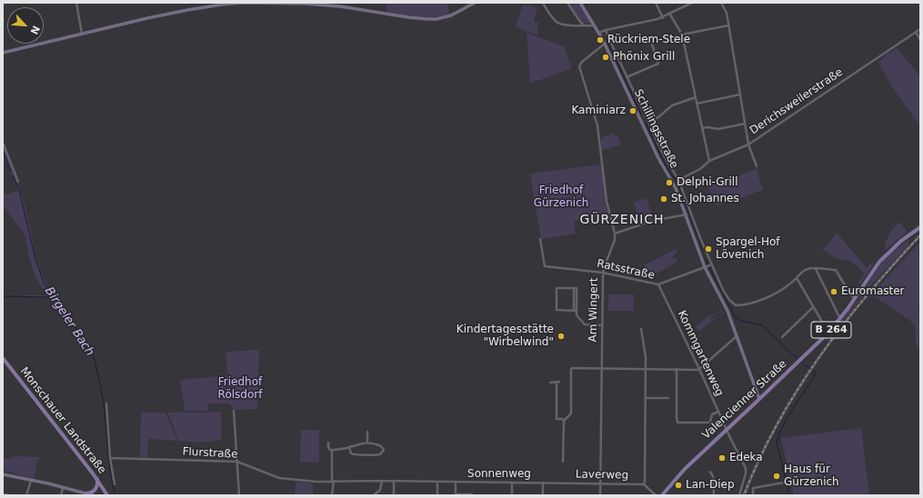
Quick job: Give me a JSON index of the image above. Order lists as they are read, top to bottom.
{
  "streets": {
    "main road": ["B 264", "Valencienner Straße", "Monschauer Landstraße"],
    "street": [
      "Derichsweilerstraße",
      "Schillingsstraße",
      "Ratsstraße",
      "Am Wingert",
      "Kommgartenweg",
      "Flurstraße",
      "Sonnenweg",
      "Laverweg"
    ]
  },
  "crossings": [
    ["Derichsweilerstraße", "Schillingsstraße"],
    ["Schillingsstraße", "Ratsstraße"],
    ["Schillingsstraße", "Am Wingert"],
    ["Schillingsstraße", "Valencienner Straße"],
    ["Ratsstraße", "Am Wingert"],
    ["Ratsstraße", "Kommgartenweg"],
    ["Am Wingert", "Laverweg"],
    ["Kommgartenweg", "Valencienner Straße"],
    ["Flurstraße", "Sonnenweg"],
    ["Sonnenweg", "Laverweg"]
  ],
  "districts": ["GÜRZENICH"],
  "water": ["Birgeler Bach"],
  "parks": ["Friedhof Gürzenich", "Friedhof Rölsdorf"],
  "places": [
    "Rückriem-Stele",
    "Phönix Grill",
    "Kaminiarz",
    "Delphi-Grill",
    "St. Johannes",
    "Spargel-Hof Lövenich",
    "Euromaster",
    "Kindertagesstätte \"Wirbelwind\"",
    "Edeka",
    "Haus für Gürzenich",
    "Lan-Diep"
  ],
  "north": "bottom right"
}
